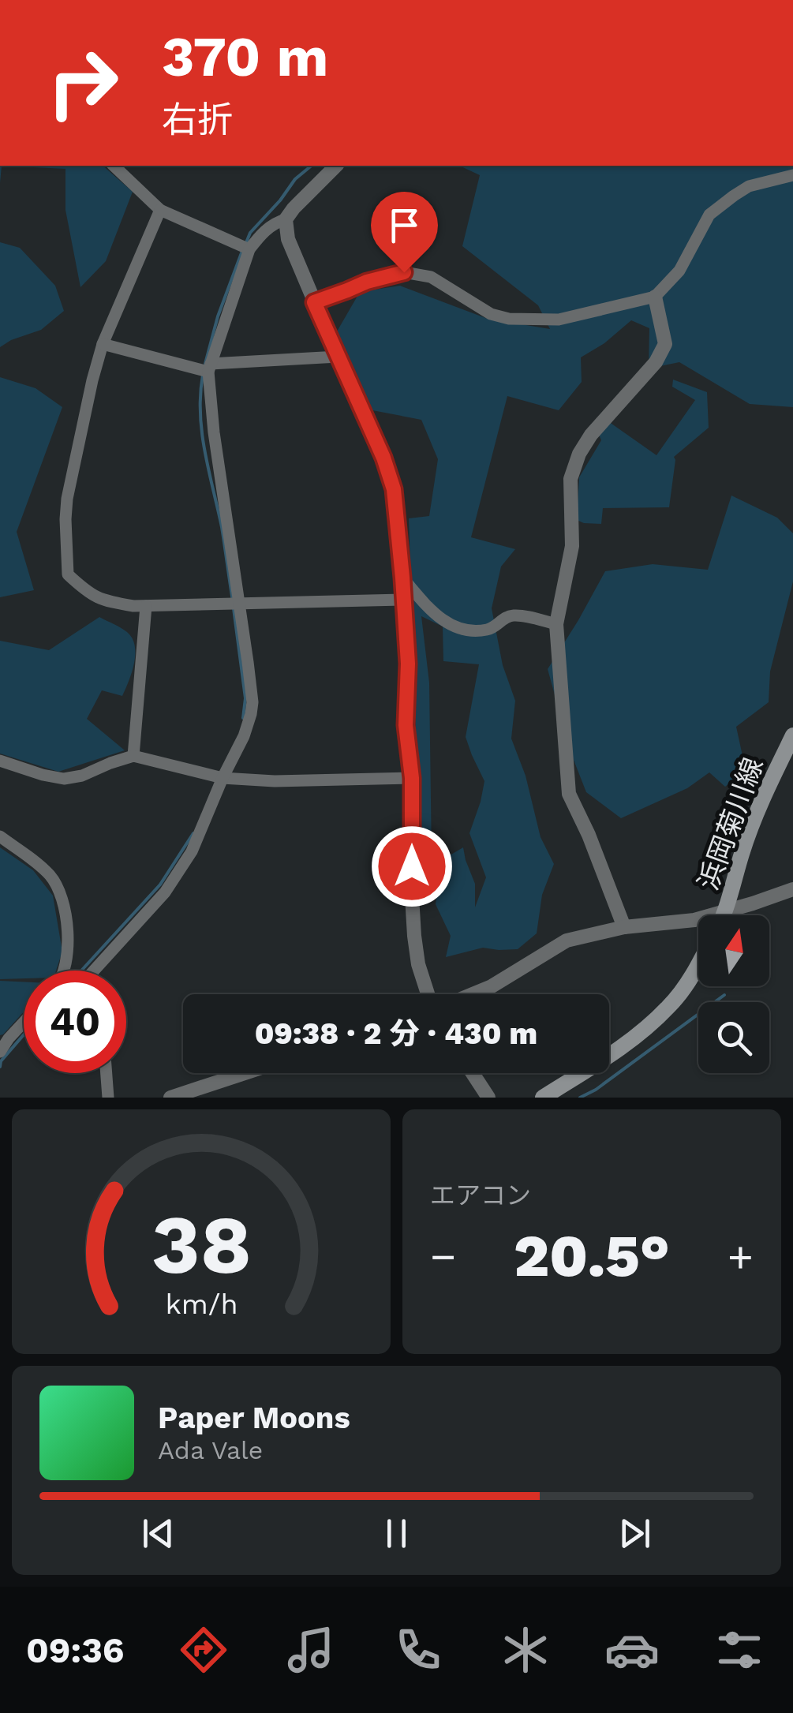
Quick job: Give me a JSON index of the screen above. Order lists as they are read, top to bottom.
{
  "streets": {
    "main road": ["浜岡菊川線"]
  },
  "north": "top",
  "page": {
    "turn": ["370 m", "右折"],
    "limit": "40",
    "trip": "09:38 · 2 分 · 430 m",
    "tile": "エアコン",
    "heat": ["−", "20.5°", "+"],
    "song": ["Paper Moons", "Ada Vale"],
    "tabs": "09:36",
    "gauge": ["38", "km/h"]
  }
}
